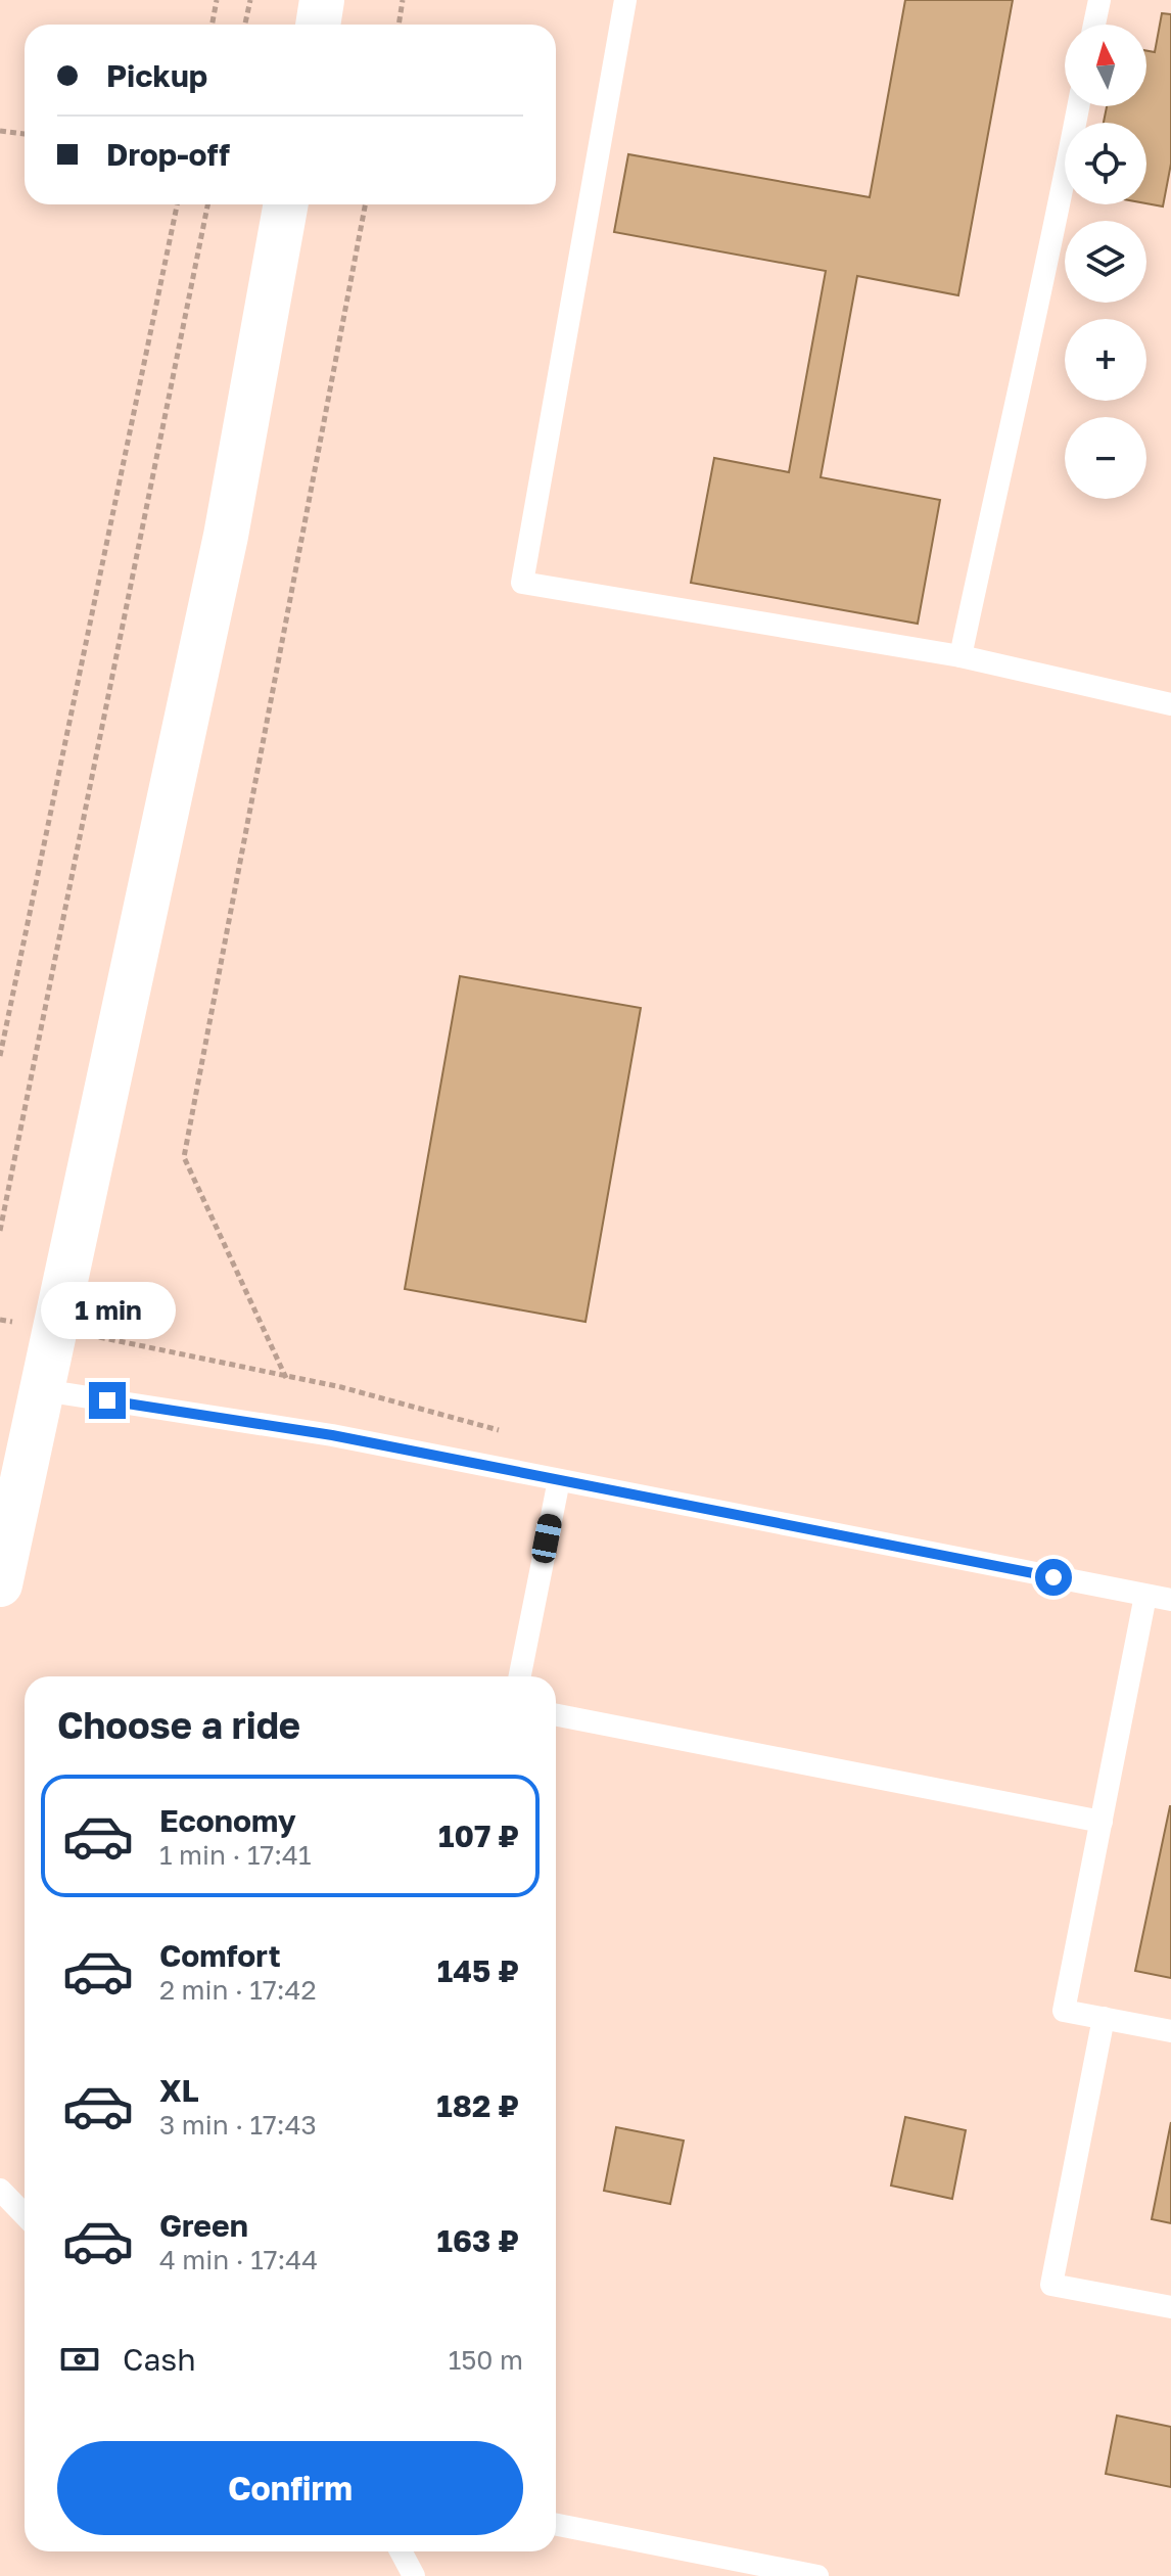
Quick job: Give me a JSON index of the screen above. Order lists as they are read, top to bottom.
{
  "north": "top",
  "page": {
    "map_buttons": ["+", "−"],
    "banner": ["Pickup", "Drop-off"],
    "bubble": "1 min",
    "heading": "Choose a ride",
    "list": [
      {
        "name": "Economy",
        "note": "1 min · 17:41",
        "value": "107 ₽"
      },
      {
        "name": "Comfort",
        "note": "2 min · 17:42",
        "value": "145 ₽"
      },
      {
        "name": "XL",
        "note": "3 min · 17:43",
        "value": "182 ₽"
      },
      {
        "name": "Green",
        "note": "4 min · 17:44",
        "value": "163 ₽"
      }
    ],
    "pay": ["Cash", "150 m"],
    "buttons": "Confirm"
  }
}
